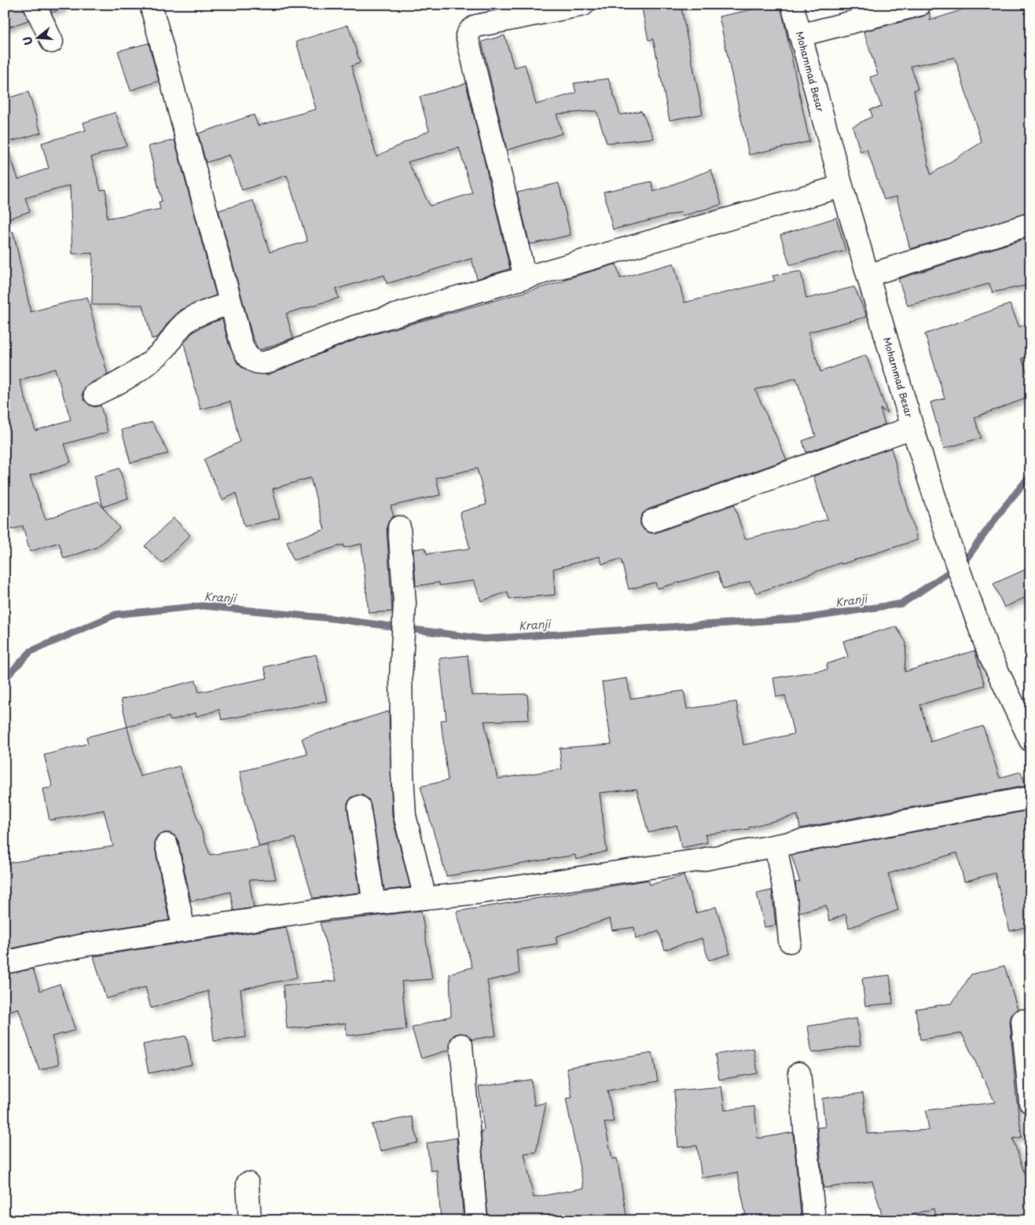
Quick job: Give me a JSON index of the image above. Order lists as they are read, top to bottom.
{
  "streets": {
    "street": ["Mohammad Besar"]
  },
  "water": ["Kranji"],
  "north": "left"
}
